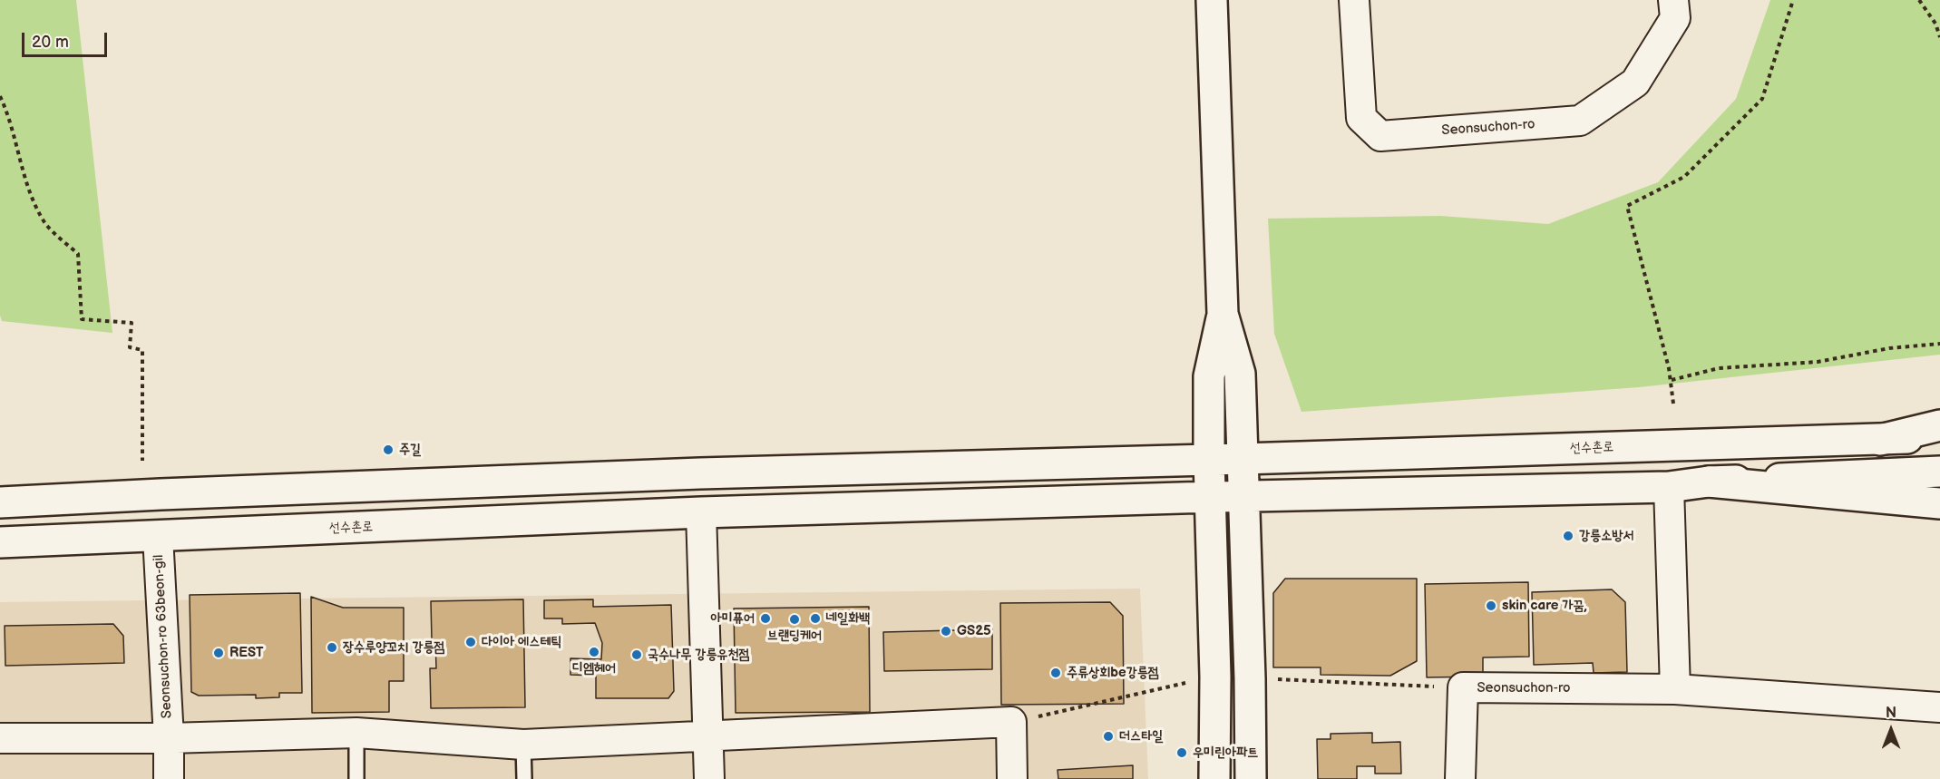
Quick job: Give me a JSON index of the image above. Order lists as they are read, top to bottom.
{
  "streets": {
    "street": ["Seonsuchon-ro", "선수촌로", "Seonsuchon-ro 63beon-gil"]
  },
  "crossings": [
    ["선수촌로", "Seonsuchon-ro 63beon-gil"]
  ],
  "places": [
    "주길",
    "강릉소방서",
    "skin care 가꿈,",
    "아미퓨어",
    "네일화백",
    "브랜딩케어",
    "GS25",
    "다이아 에스테틱",
    "장수루양꼬치 강릉점",
    "디엠헤어",
    "REST",
    "국수나무 강릉유천점",
    "주류상회be강릉점",
    "더스타일",
    "우미린아파트"
  ],
  "scale_bar": "20 m",
  "north": "top"
}
